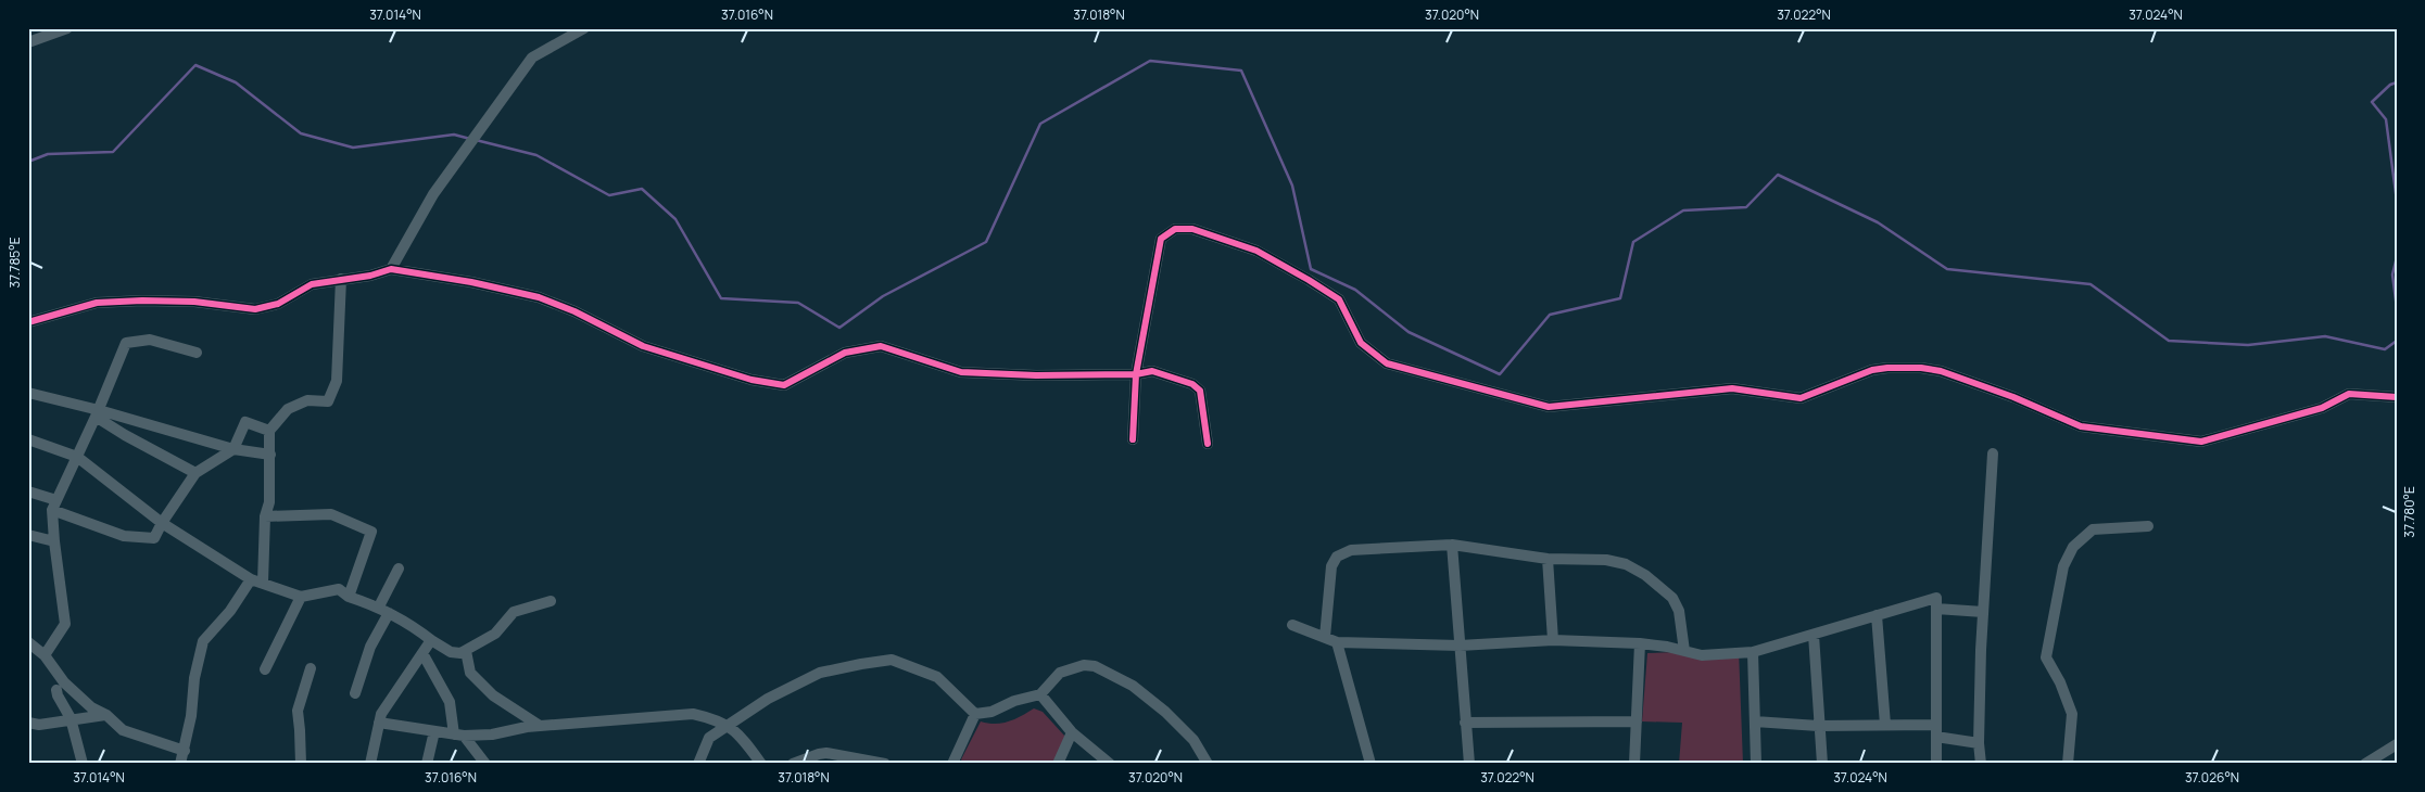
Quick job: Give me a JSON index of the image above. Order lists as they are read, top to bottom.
{
  "coordinates": [
    "37.014°N",
    "37.016°N",
    "37.018°N",
    "37.020°N",
    "37.022°N",
    "37.024°N",
    "37.785°E",
    "37.780°E",
    "37.026°N"
  ]
}
